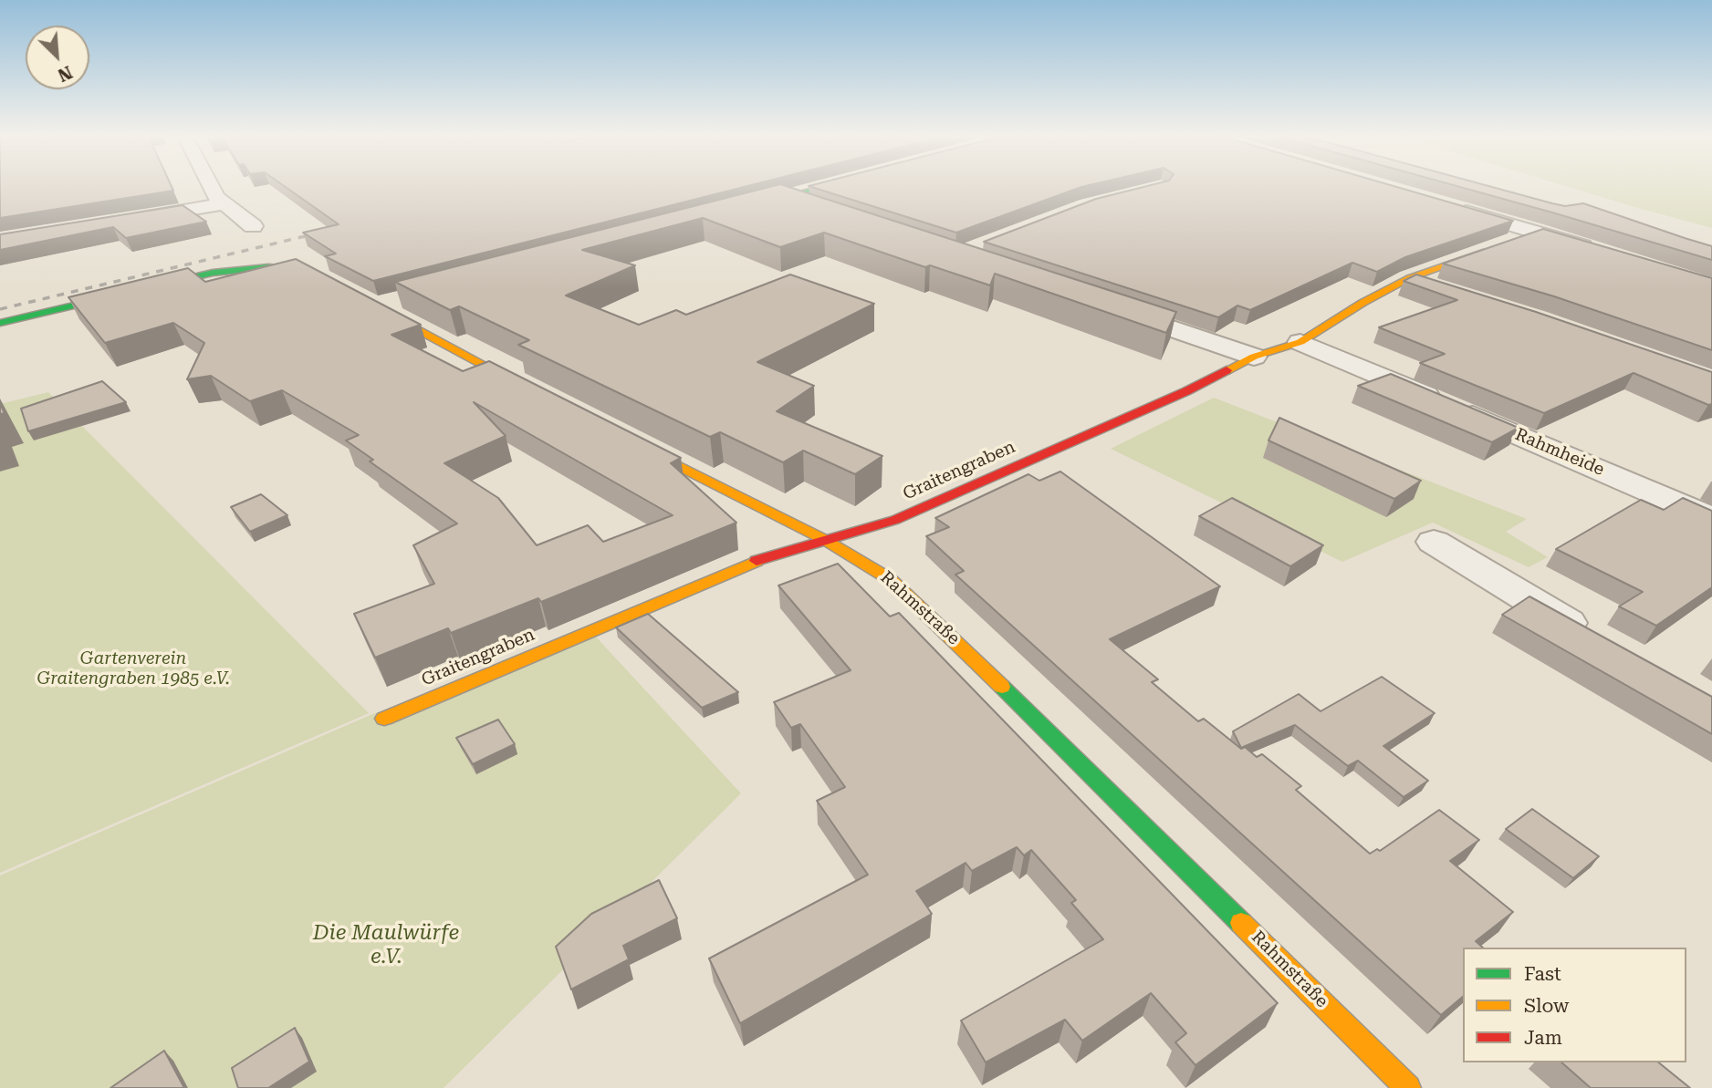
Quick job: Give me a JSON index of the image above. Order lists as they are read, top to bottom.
{
  "streets": {
    "street": ["Rahmheide", "Graitengraben", "Rahmstraße"]
  },
  "crossings": [
    ["Rahmheide", "Graitengraben"],
    ["Graitengraben", "Rahmstraße"]
  ],
  "parks": ["Gartenverein Graitengraben 1985 e.V.", "Die Maulwürfe e.V."],
  "legend": ["Fast", "Slow", "Jam"],
  "north": "bottom right"
}
